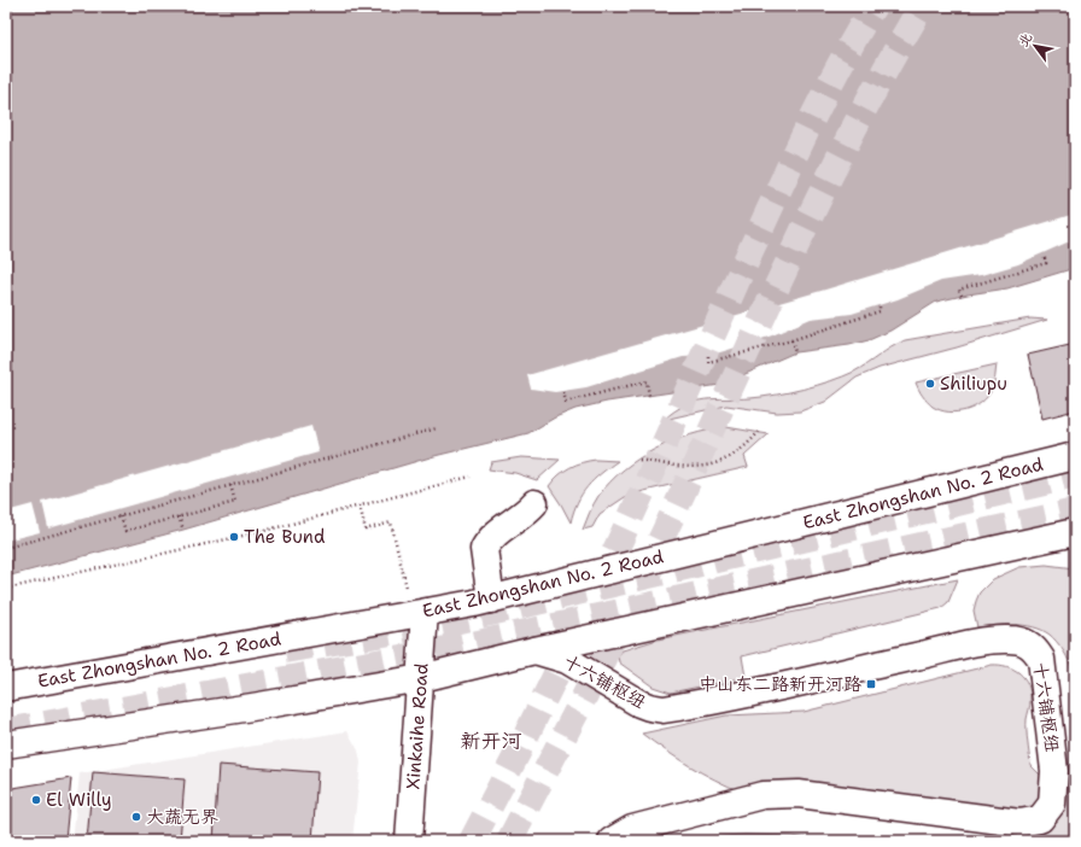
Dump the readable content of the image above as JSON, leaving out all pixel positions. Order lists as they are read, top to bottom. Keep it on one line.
{"streets":{"main road":["East Zhongshan No. 2 Road","十六铺枢纽","Xinkaihe Road"]},"crossings":[["East Zhongshan No. 2 Road","Xinkaihe Road"]],"districts":["新开河"],"places":{"other":["Shiliupu","The Bund","El Willy","大蔬无界"],"transit":["中山东二路新开河路"]},"north":"top left"}
